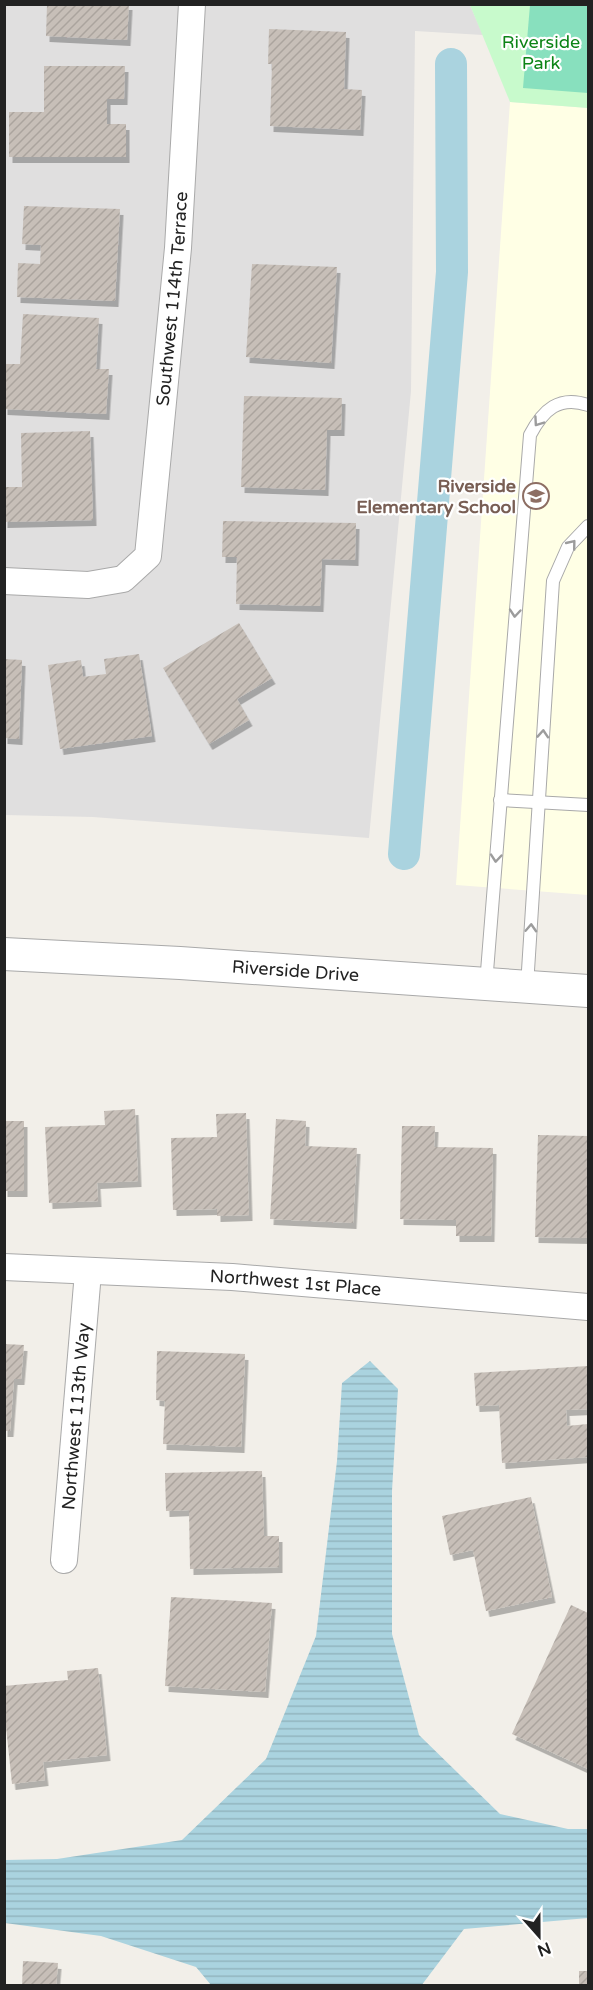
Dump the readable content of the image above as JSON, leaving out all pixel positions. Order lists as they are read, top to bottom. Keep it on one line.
{"streets":{"street":["Southwest 114th Terrace","Riverside Drive","Northwest 1st Place","Northwest 113th Way"]},"crossings":[["Northwest 1st Place","Northwest 113th Way"]],"parks":["Riverside Park"],"places":{"school or university":["Riverside Elementary School"]},"north":"bottom"}
